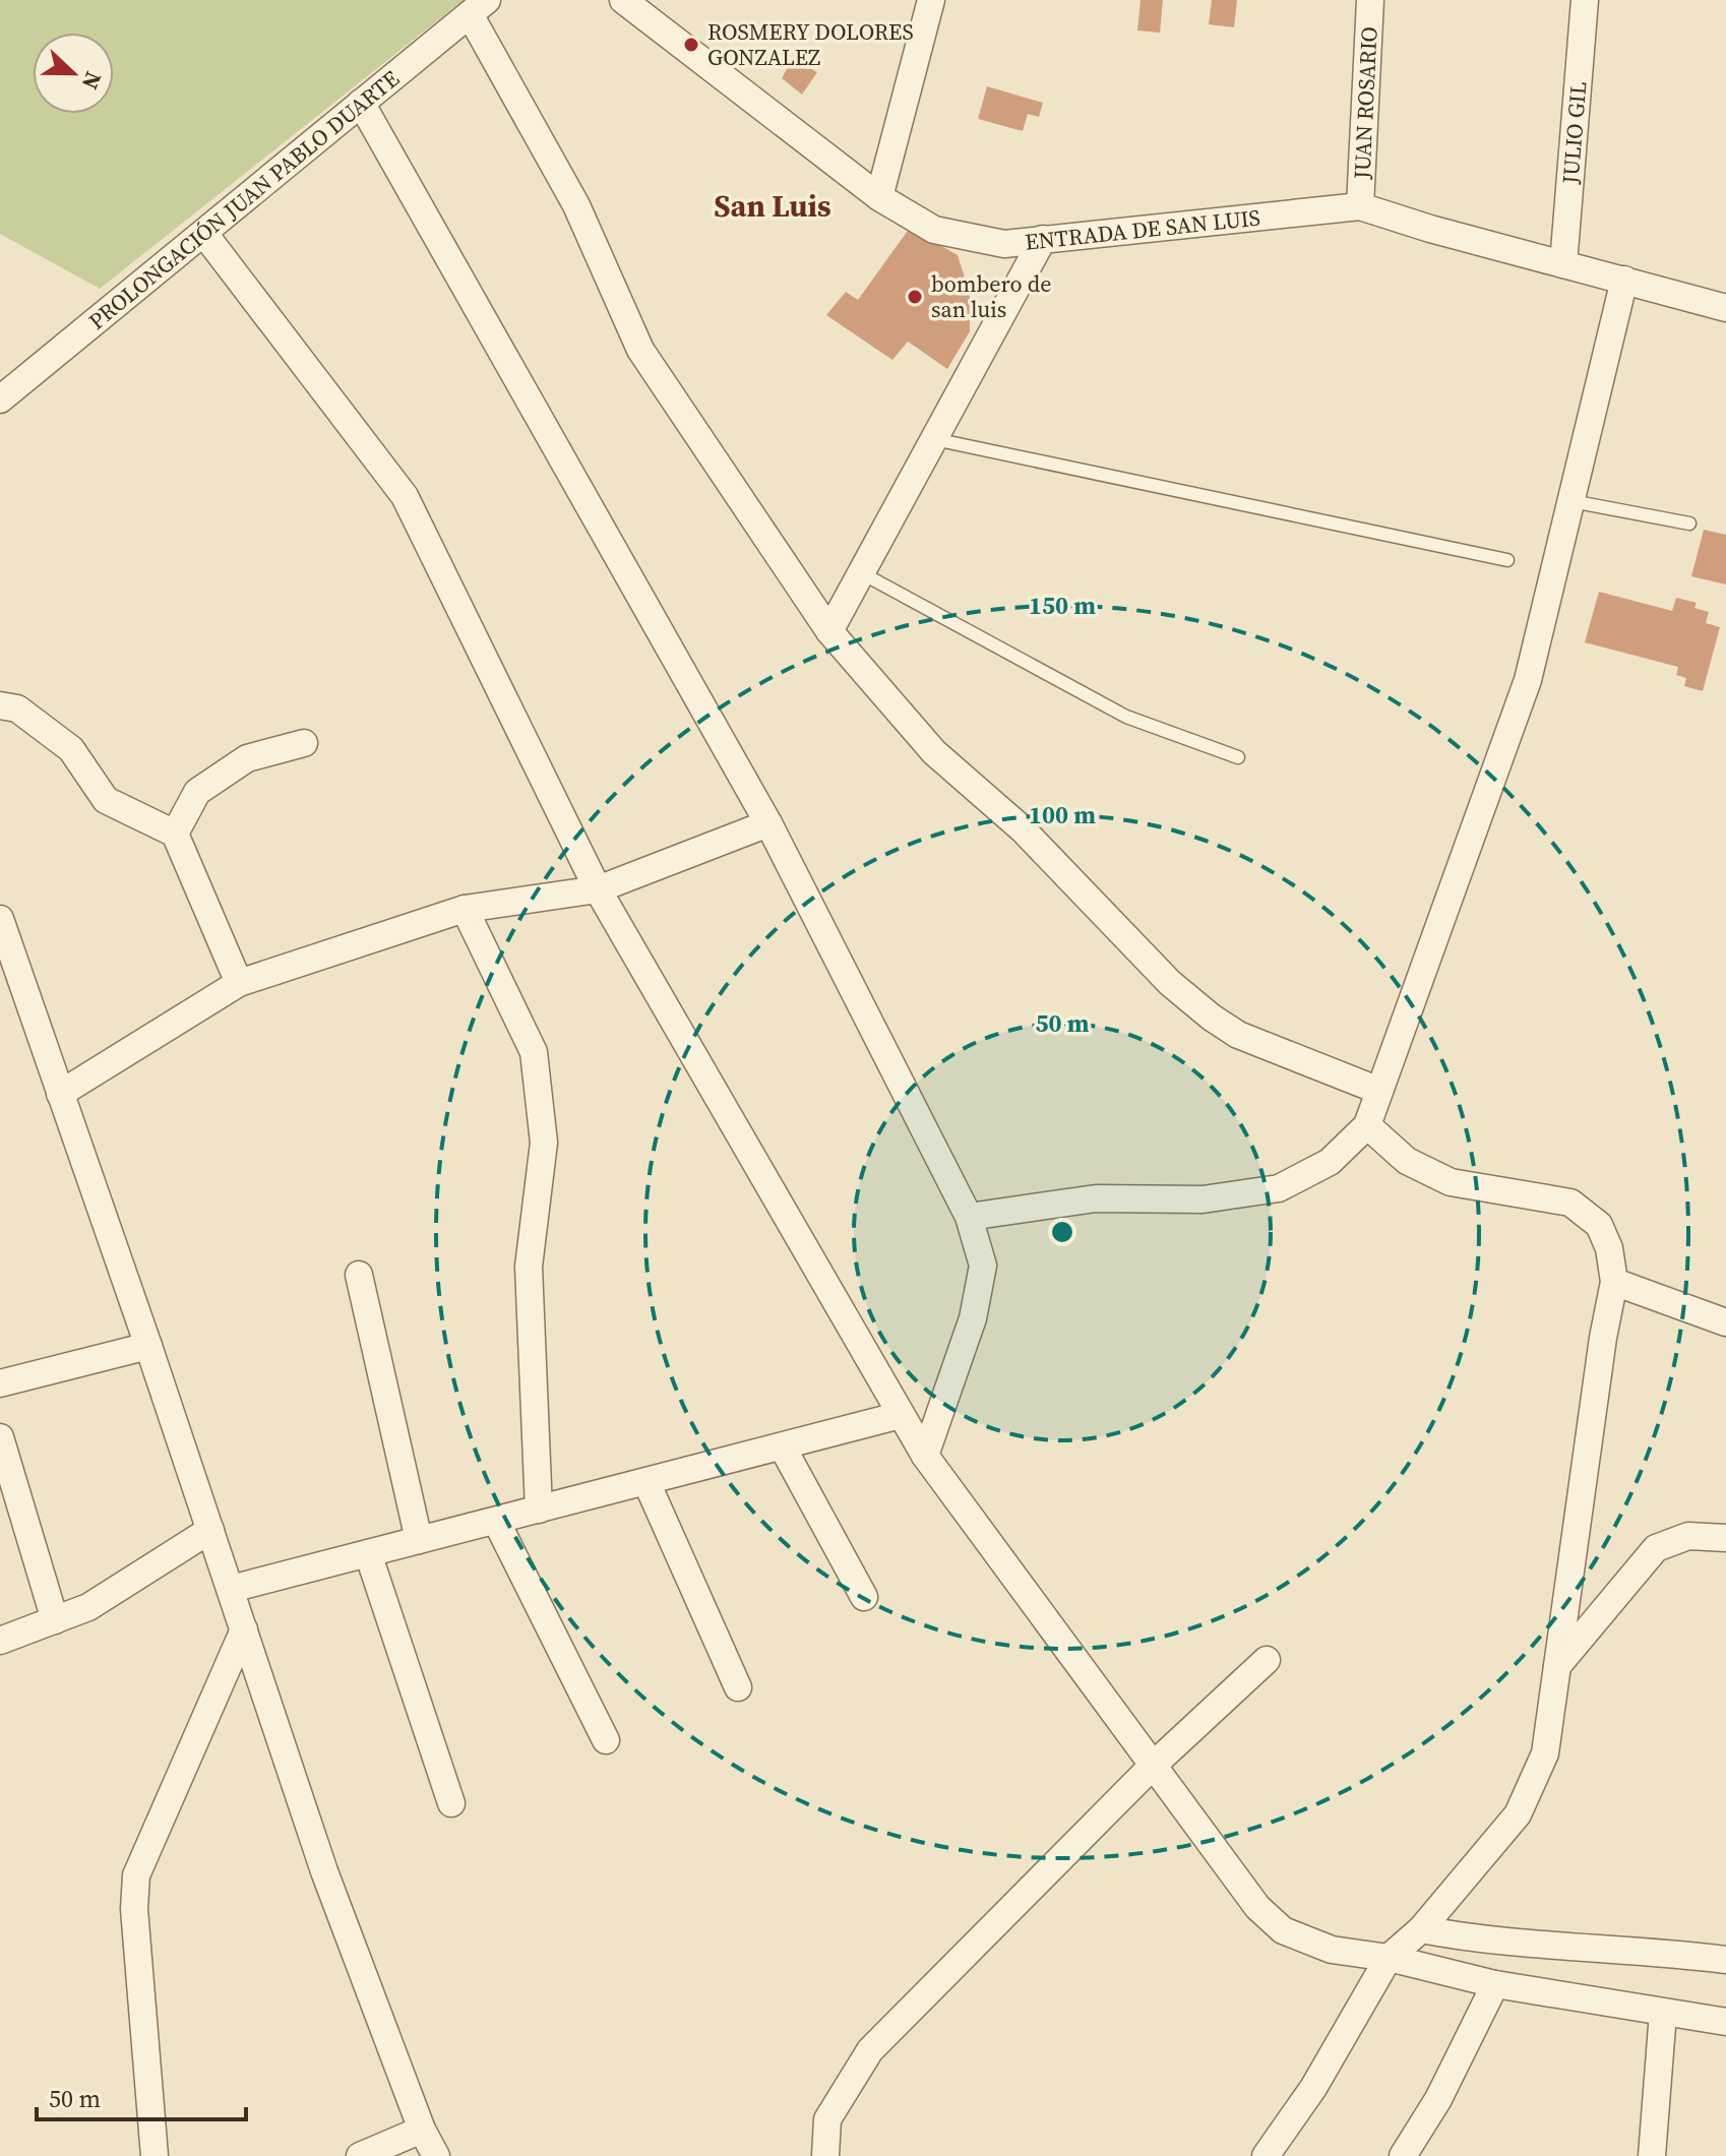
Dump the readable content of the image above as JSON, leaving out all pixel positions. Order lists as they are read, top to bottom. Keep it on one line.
{"streets":{"street":["JUAN ROSARIO","JULIO GIL","PROLONGACIÓN JUAN PABLO DUARTE","ENTRADA DE SAN LUIS"]},"crossings":[["JUAN ROSARIO","ENTRADA DE SAN LUIS"],["JULIO GIL","ENTRADA DE SAN LUIS"]],"districts":["San Luis"],"places":["ROSMERY DOLORES GONZALEZ","bombero de san luis"],"scale_bar":"50 m","north":"right","rings":["150 m","100 m","50 m"]}
